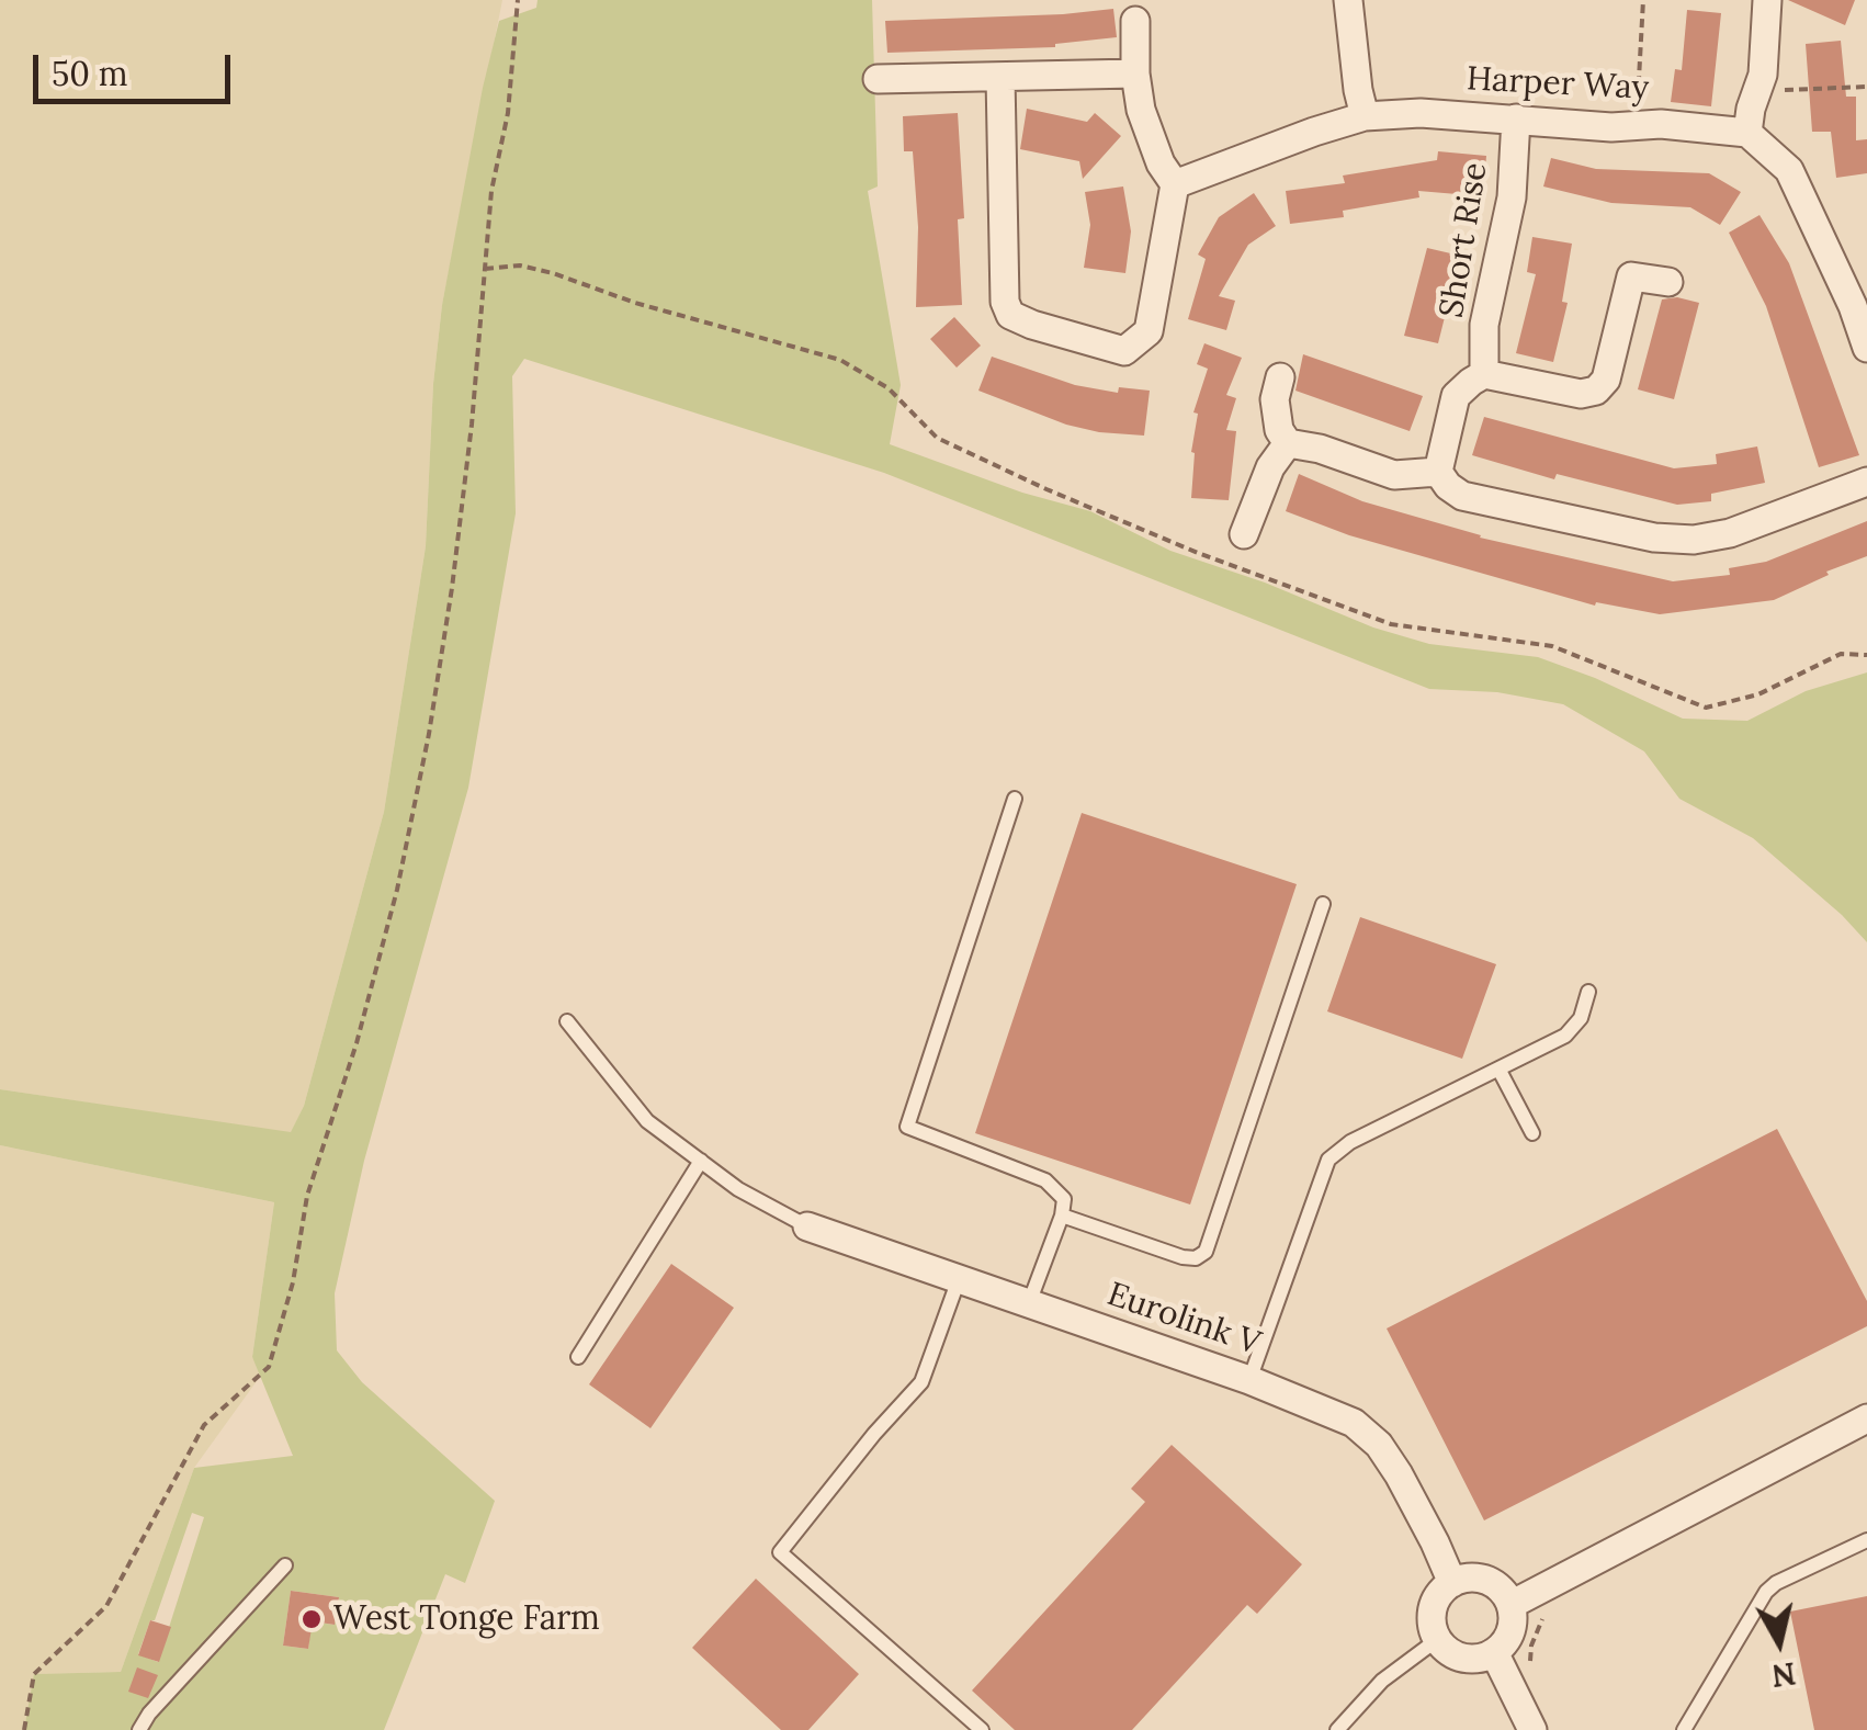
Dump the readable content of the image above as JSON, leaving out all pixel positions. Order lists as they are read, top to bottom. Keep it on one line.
{"streets":{"street":["Harper Way","Short Rise","Eurolink V"]},"crossings":[["Harper Way","Short Rise"]],"places":["West Tonge Farm"],"scale_bar":"50 m","north":"bottom"}
